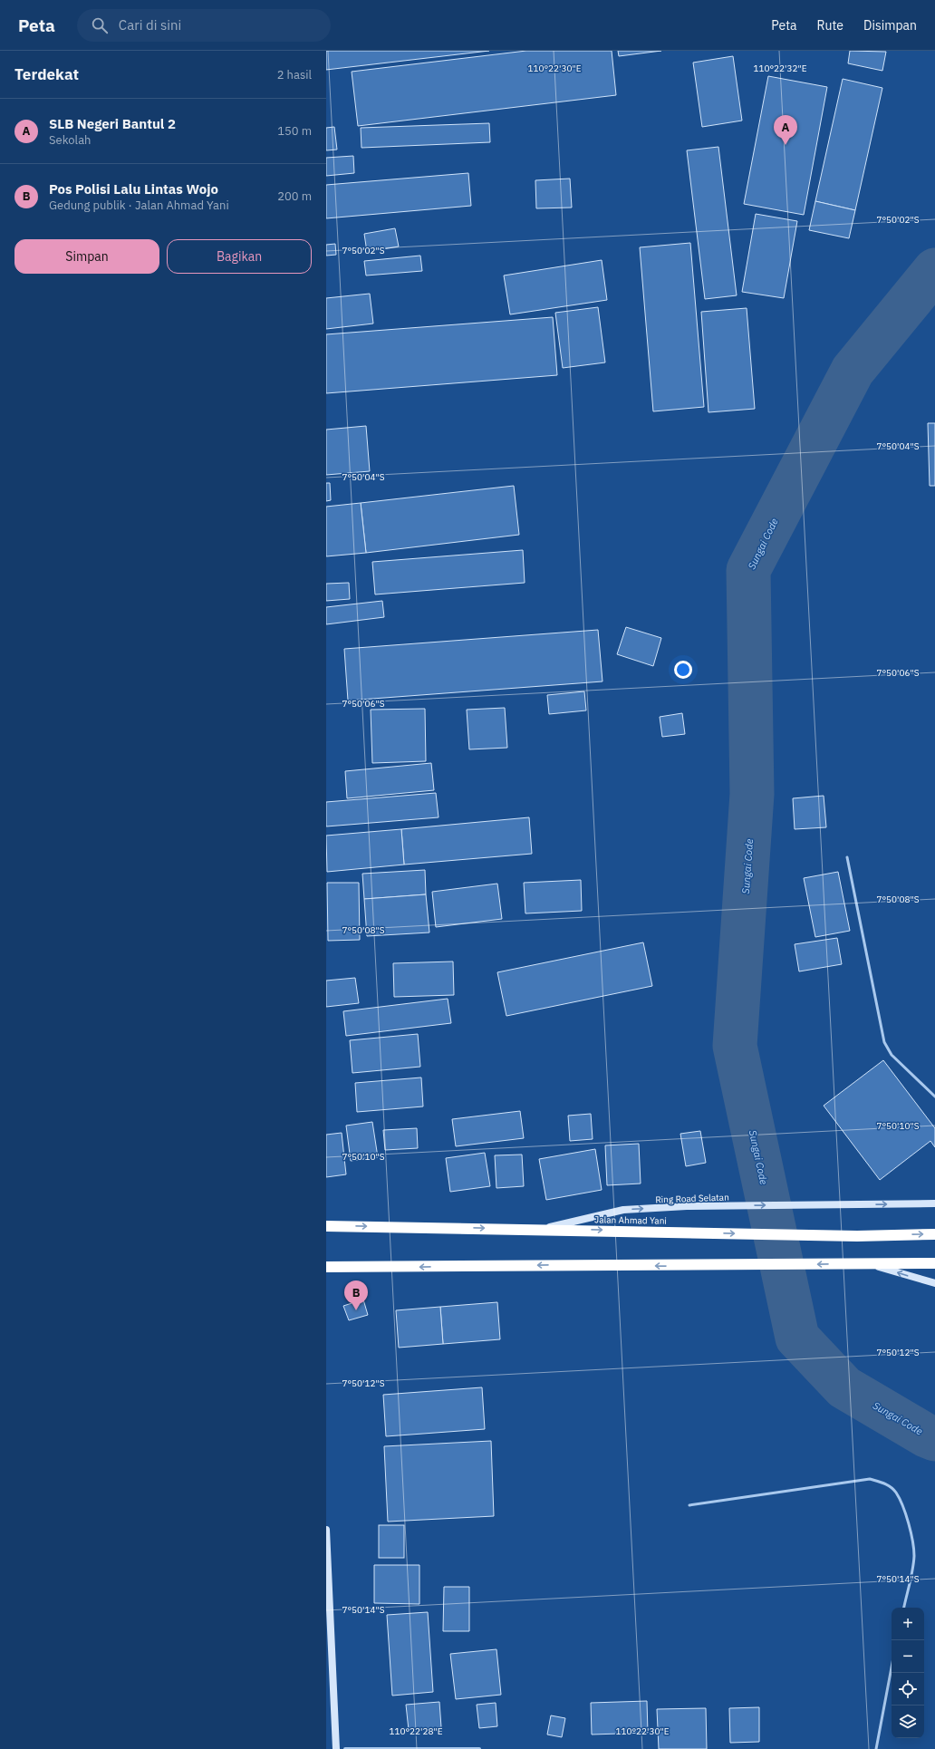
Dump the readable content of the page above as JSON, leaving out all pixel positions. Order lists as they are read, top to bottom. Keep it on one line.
{"streets":{"highway":["Jalan Ahmad Yani"],"street":["Ring Road Selatan"]},"crossings":[["Ring Road Selatan","Jalan Ahmad Yani"]],"one_way":["Ring Road Selatan"],"water":["Sungai Code"],"page":{"header":"Peta","search":"Cari di sini","nav":["Peta","Rute","Disimpan"],"heading":["Terdekat","2 hasil"],"list":[{"mark":"A","name":"SLB Negeri Bantul 2","note":"Sekolah","value":"150 m"},{"mark":"B","name":"Pos Polisi Lalu Lintas Wojo","note":"Gedung publik · Jalan Ahmad Yani","value":"200 m"}],"pins":["A","B"],"buttons":["Simpan","Bagikan"],"map_buttons":["+","−"]},"coordinates":["110°22'30\"E","110°22'32\"E","7°50'02\"S","7°50'04\"S","7°50'06\"S","7°50'08\"S","7°50'10\"S","7°50'12\"S","7°50'14\"S","110°22'28\"E"]}
